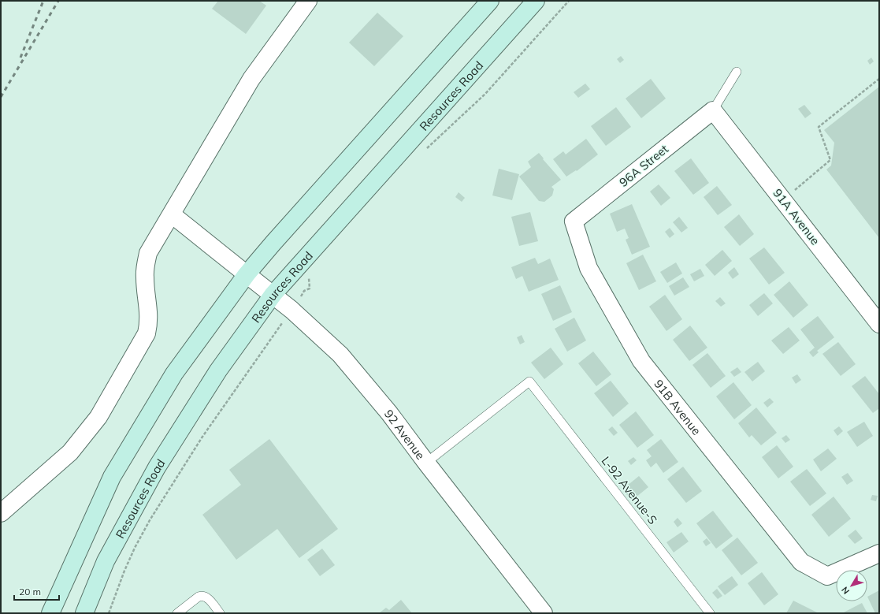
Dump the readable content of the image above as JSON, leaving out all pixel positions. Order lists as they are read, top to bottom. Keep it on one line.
{"streets":{"main road":["Resources Road"],"street":["96A Street","91A Avenue","91B Avenue","92 Avenue"],"lane":["L-92 Avenue-S"]},"crossings":[["Resources Road","92 Avenue"],["96A Street","91A Avenue"],["96A Street","91B Avenue"],["92 Avenue","L-92 Avenue-S"]],"scale_bar":"20 m","north":"bottom left"}
